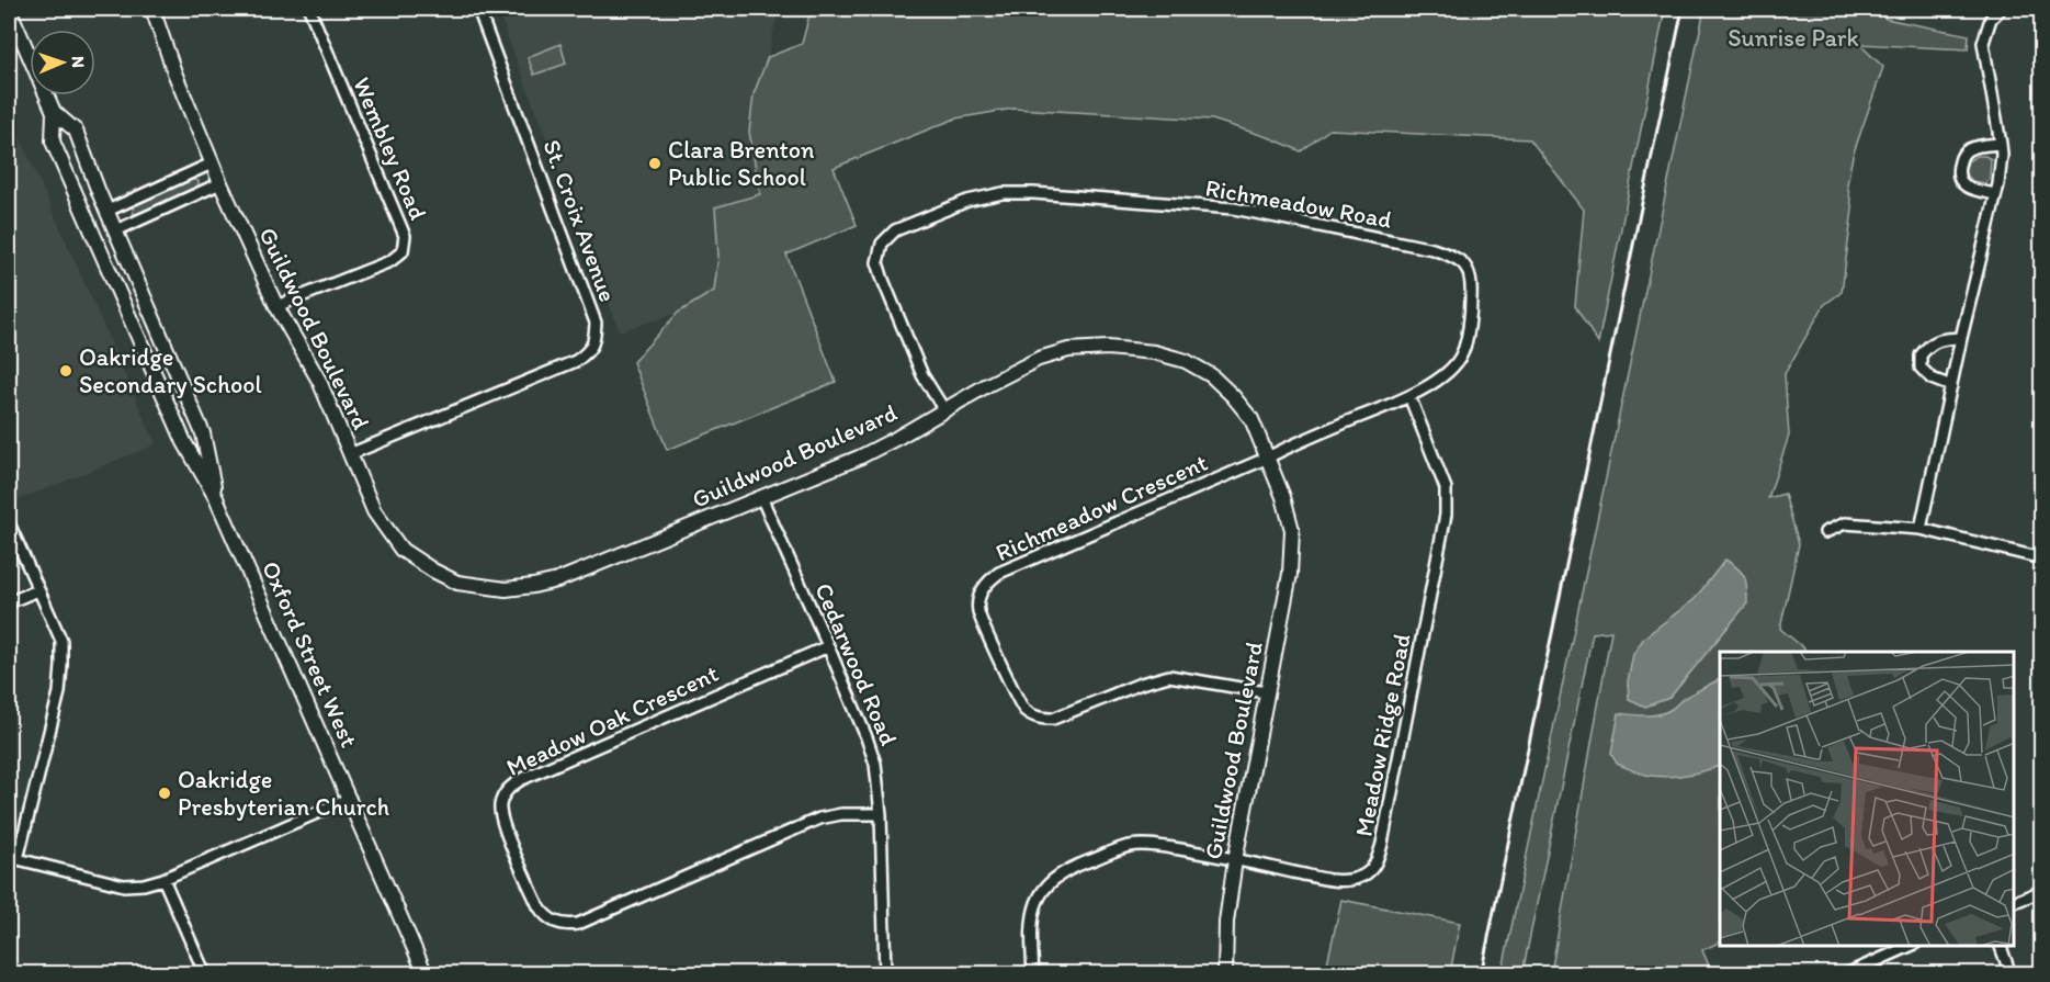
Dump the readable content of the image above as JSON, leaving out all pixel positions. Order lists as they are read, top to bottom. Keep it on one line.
{"streets":{"street":["Wembley Road","Richmeadow Road","St. Croix Avenue","Guildwood Boulevard","Richmeadow Crescent","Oxford Street West","Cedarwood Road","Meadow Oak Crescent","Meadow Ridge Road"]},"crossings":[["Wembley Road","Guildwood Boulevard"],["Richmeadow Road","Guildwood Boulevard"],["Richmeadow Road","Richmeadow Crescent"],["Richmeadow Road","Meadow Ridge Road"],["St. Croix Avenue","Guildwood Boulevard"],["Guildwood Boulevard","Richmeadow Crescent"],["Guildwood Boulevard","Cedarwood Road"],["Guildwood Boulevard","Meadow Ridge Road"],["Cedarwood Road","Meadow Oak Crescent"]],"parks":["Sunrise Park"],"places":["Clara Brenton Public School","Oakridge Secondary School","Oakridge Presbyterian Church"],"north":"right"}
